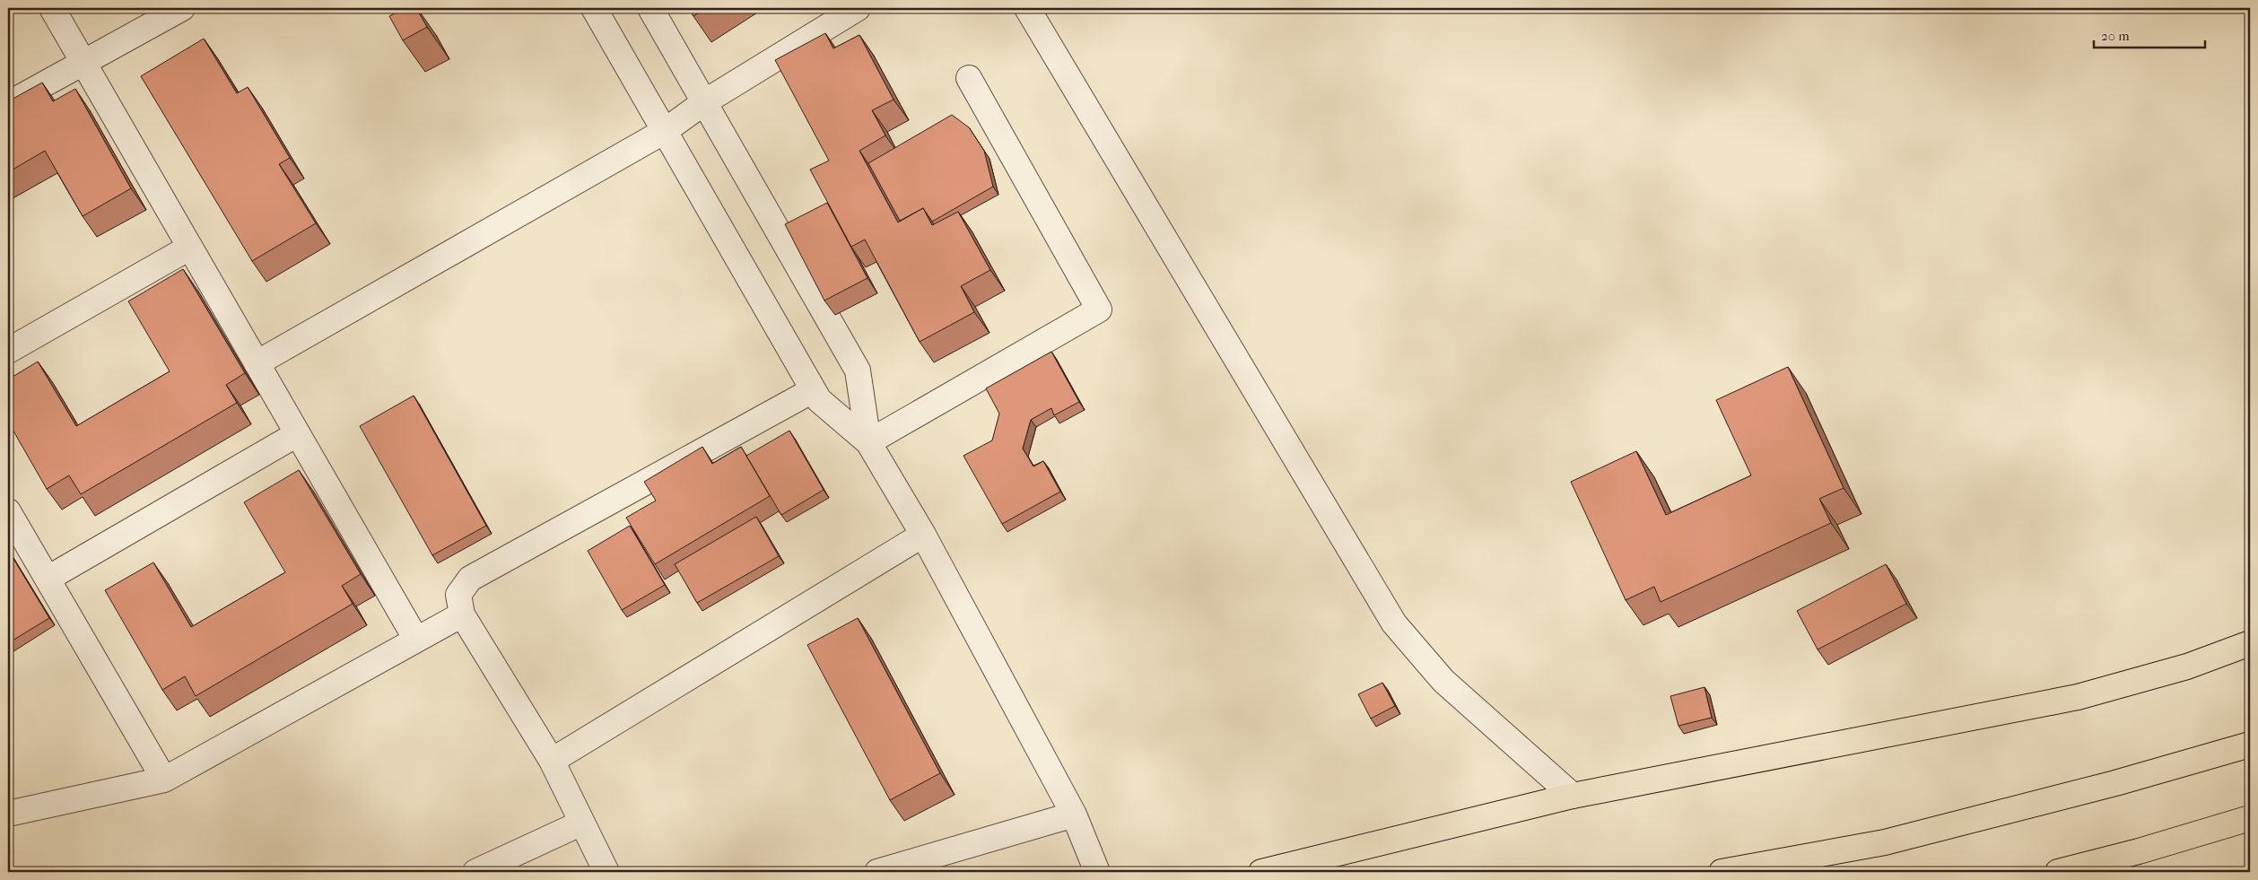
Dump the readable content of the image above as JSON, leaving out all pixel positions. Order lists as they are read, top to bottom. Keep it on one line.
{"scale_bar":"20 m"}
